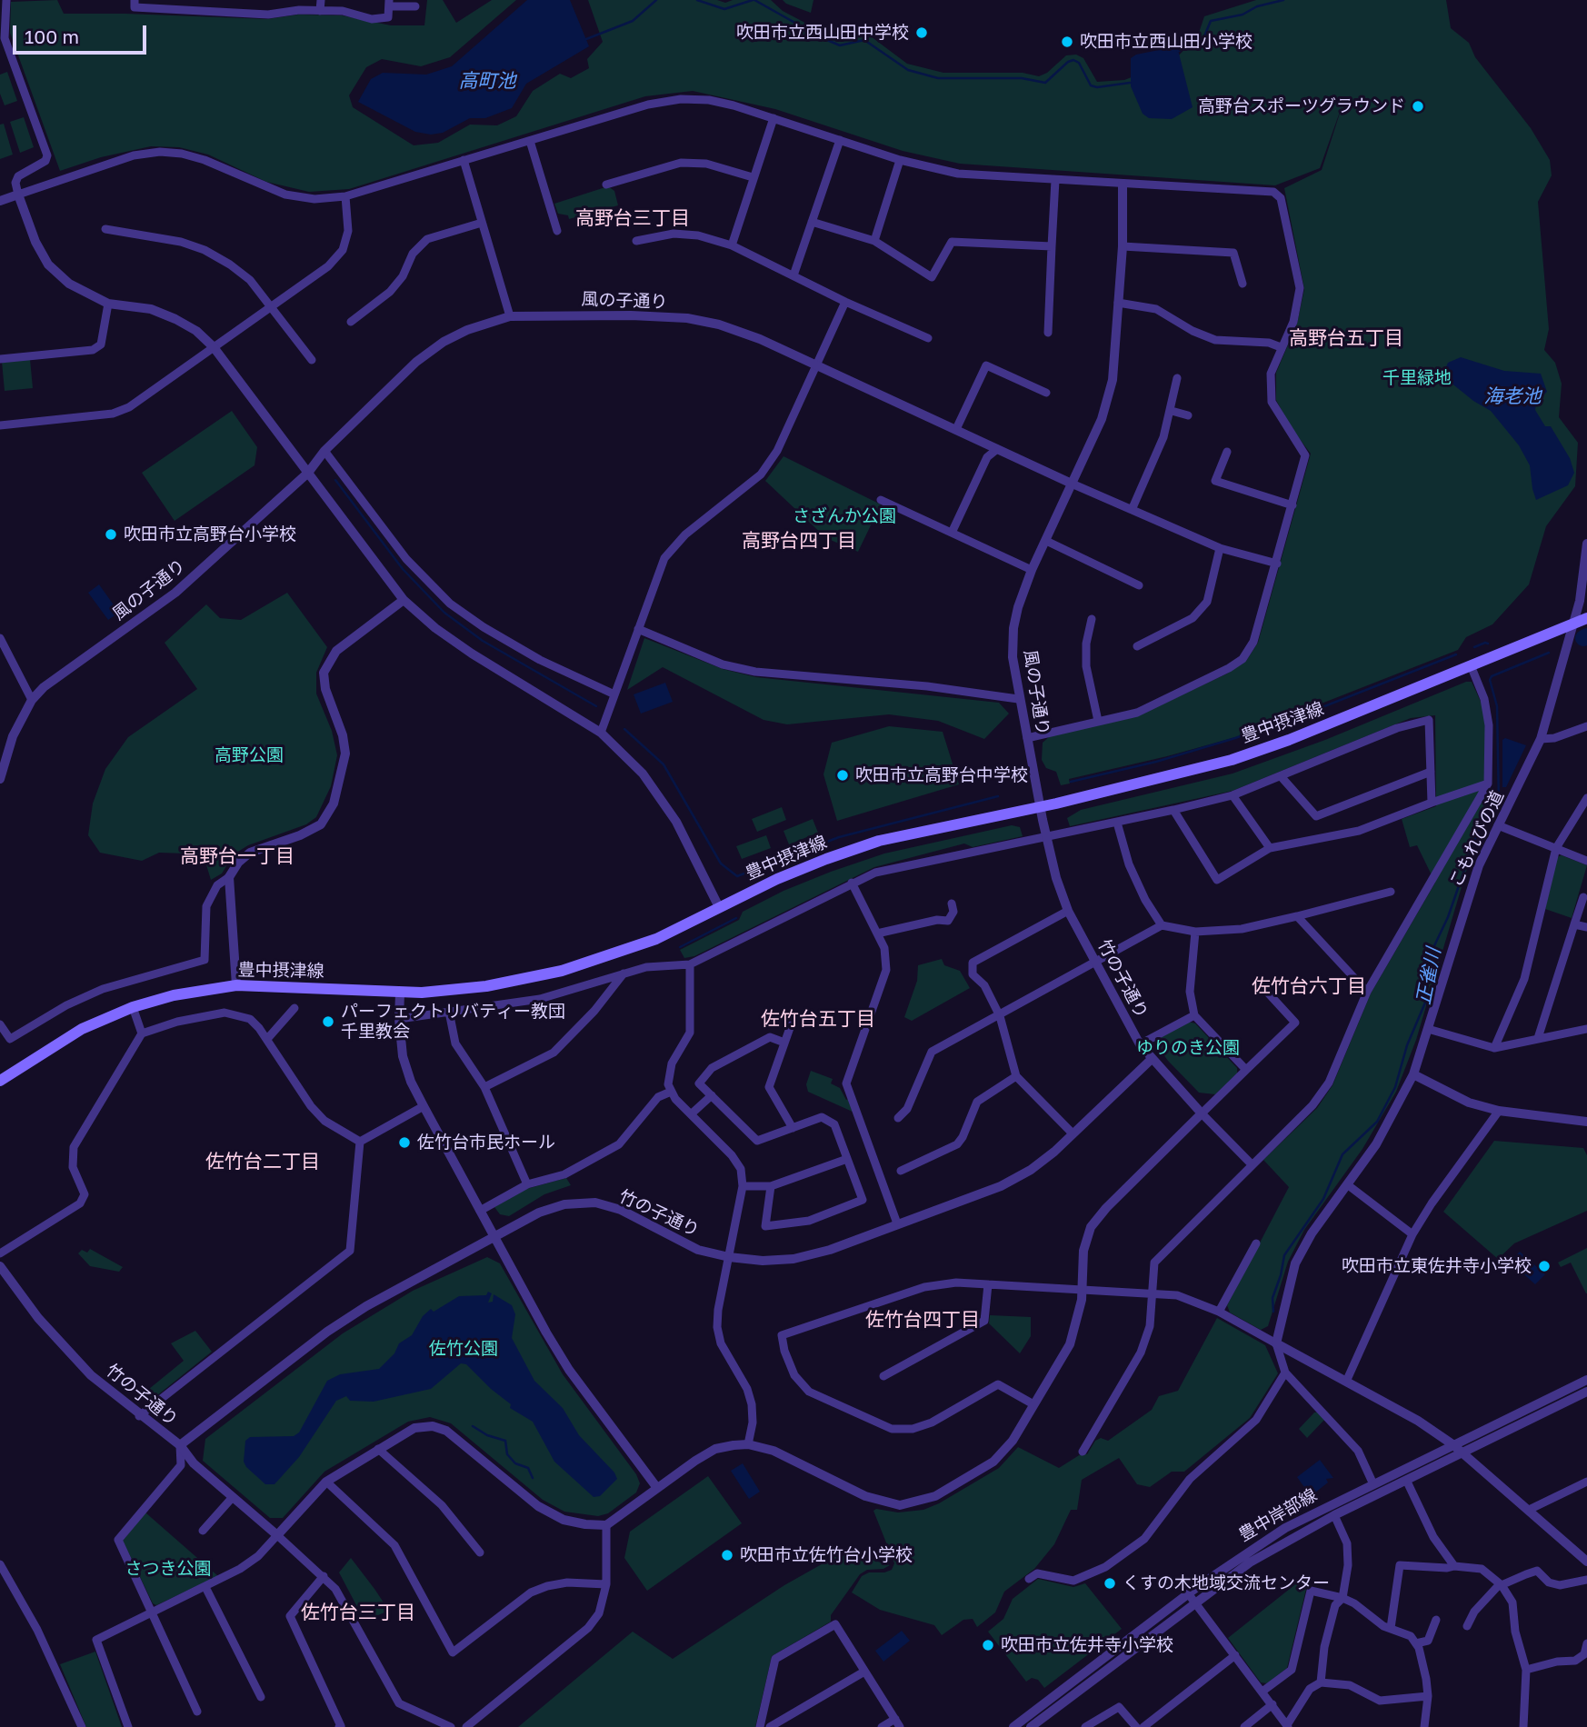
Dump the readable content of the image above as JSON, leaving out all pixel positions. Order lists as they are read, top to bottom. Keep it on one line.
{"streets":{"main road":["豊中摂津線"],"street":["風の子通り","こもれびの道","竹の子通り","豊中岸部線"]},"crossings":[["風の子通り","豊中摂津線"],["風の子通り","竹の子通り"],["豊中摂津線","こもれびの道"],["豊中摂津線","竹の子通り"]],"districts":["高野台三丁目","高野台五丁目","高野台四丁目","高野台一丁目","佐竹台六丁目","佐竹台五丁目","佐竹台二丁目","佐竹台四丁目","佐竹台三丁目"],"water":["高町池","海老池","正雀川"],"parks":["千里緑地","さざんか公園","高野公園","ゆりのき公園","佐竹公園","さつき公園"],"places":["吹田市立西山田中学校","吹田市立西山田小学校","高野台スポーツグラウンド","吹田市立高野台小学校","吹田市立高野台中学校","パーフェクトリバティー教団 千里教会","佐竹台市民ホール","吹田市立東佐井寺小学校","吹田市立佐竹台小学校","くすの木地域交流センター","吹田市立佐井寺小学校"],"scale_bar":"100 m"}
